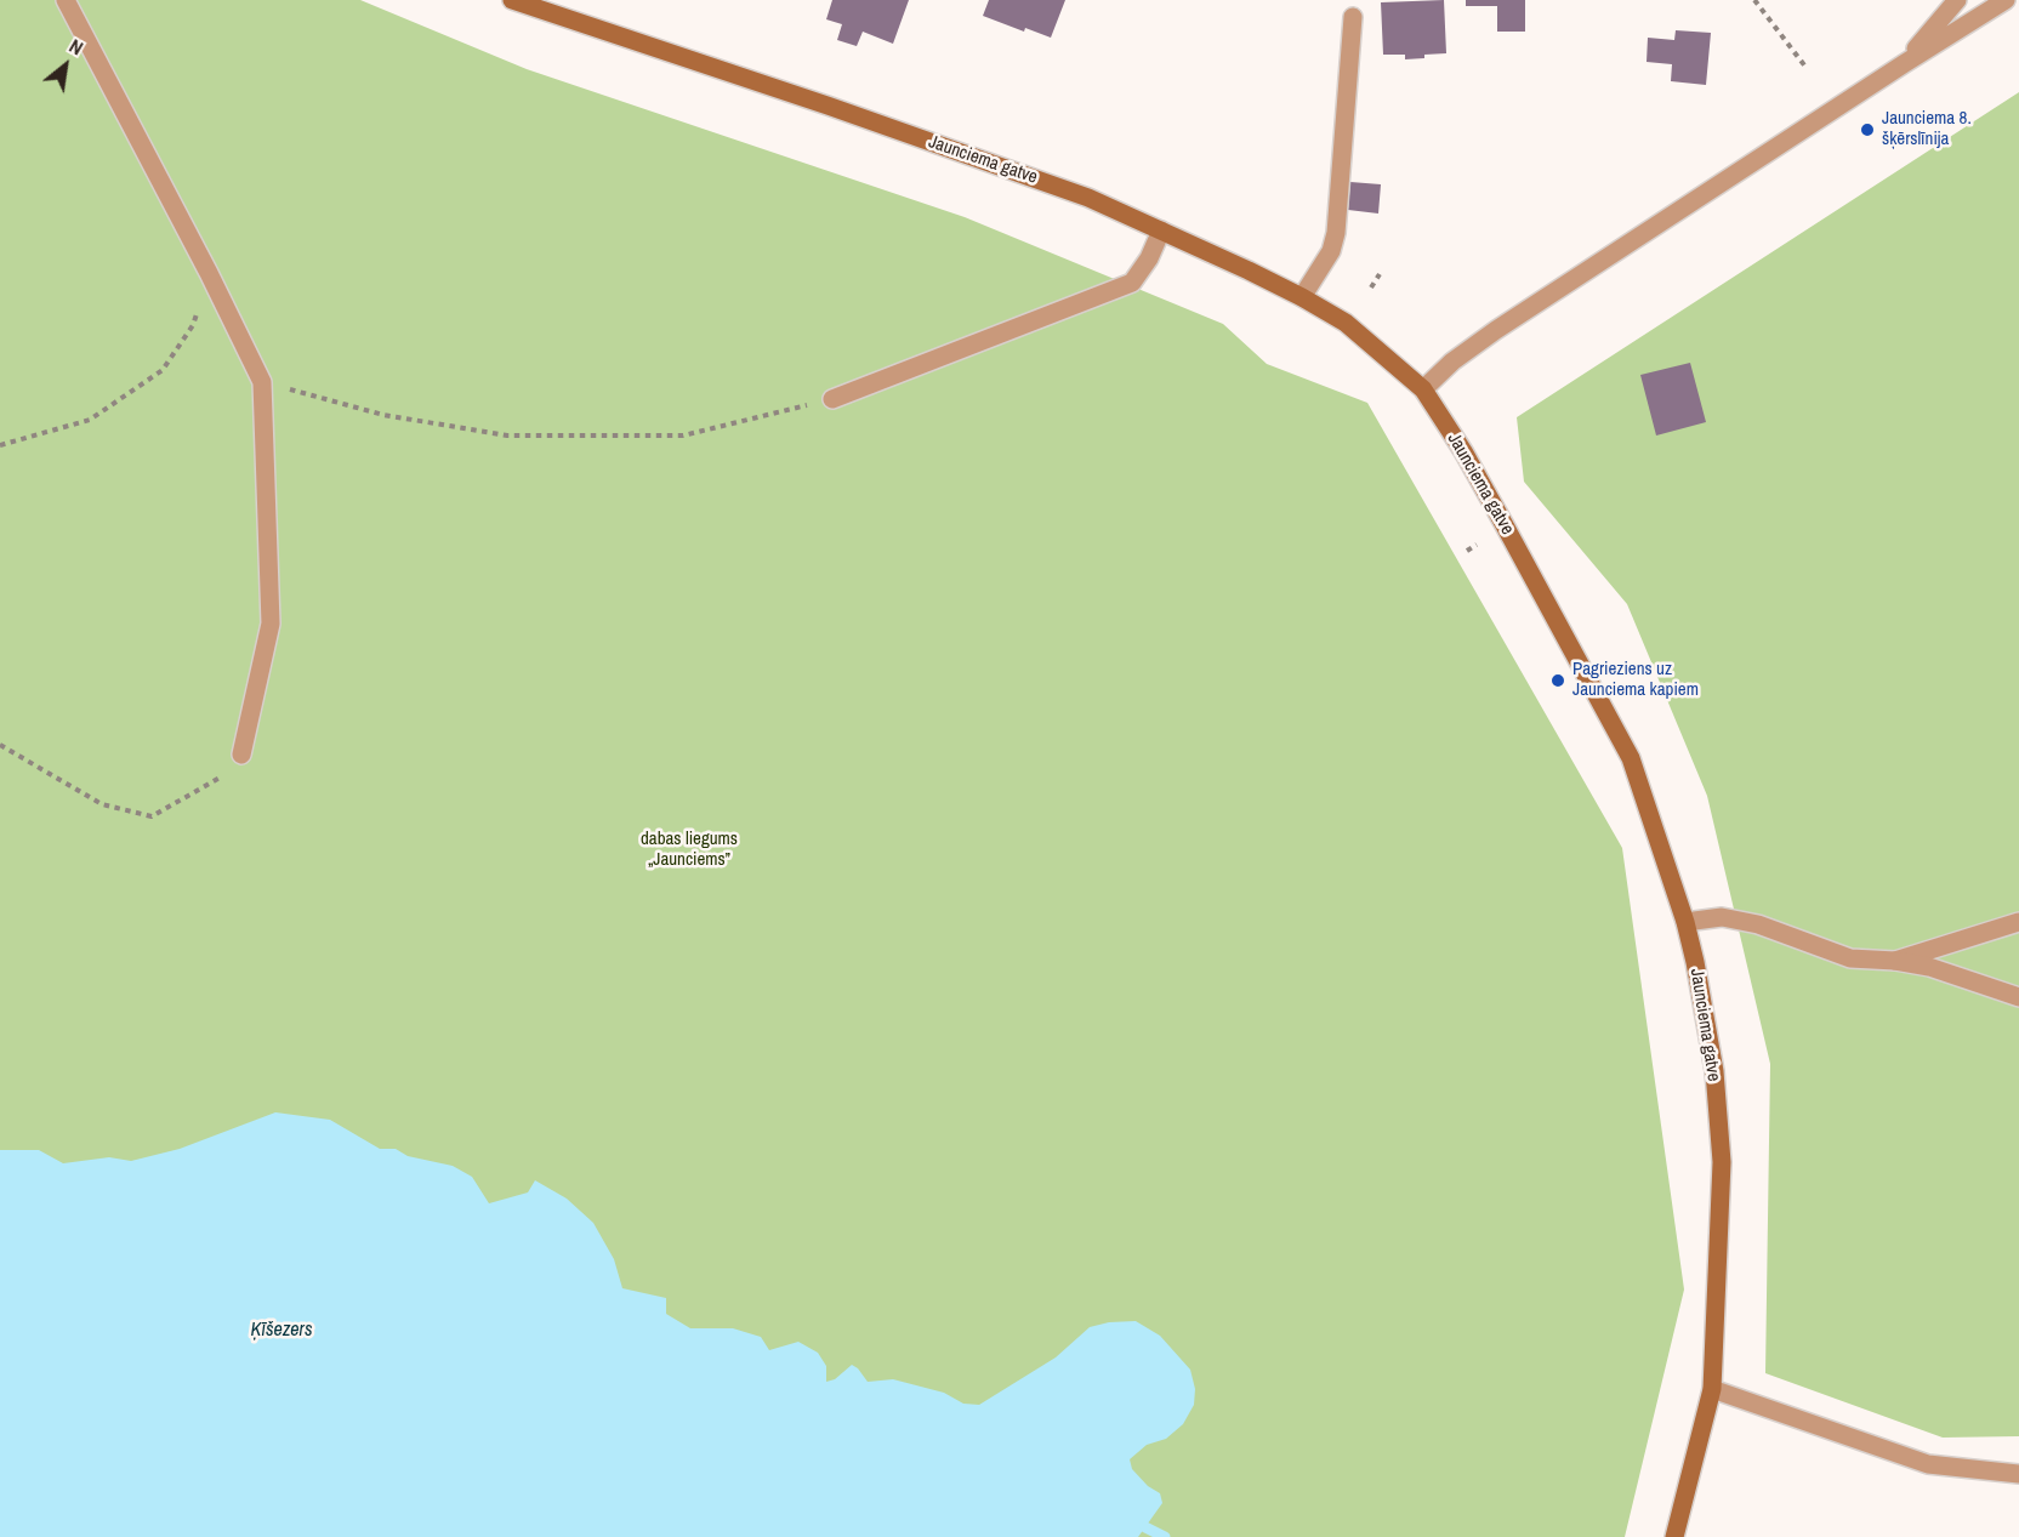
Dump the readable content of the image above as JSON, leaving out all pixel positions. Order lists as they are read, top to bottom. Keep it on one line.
{"streets":{"main road":["Jaunciema gatve"]},"water":["Ķīšezers"],"parks":["dabas liegums „Jaunciems”"],"places":["Jaunciema 8. šķērslīnija","Pagrieziens uz Jaunciema kapiem"],"north":"top right"}
